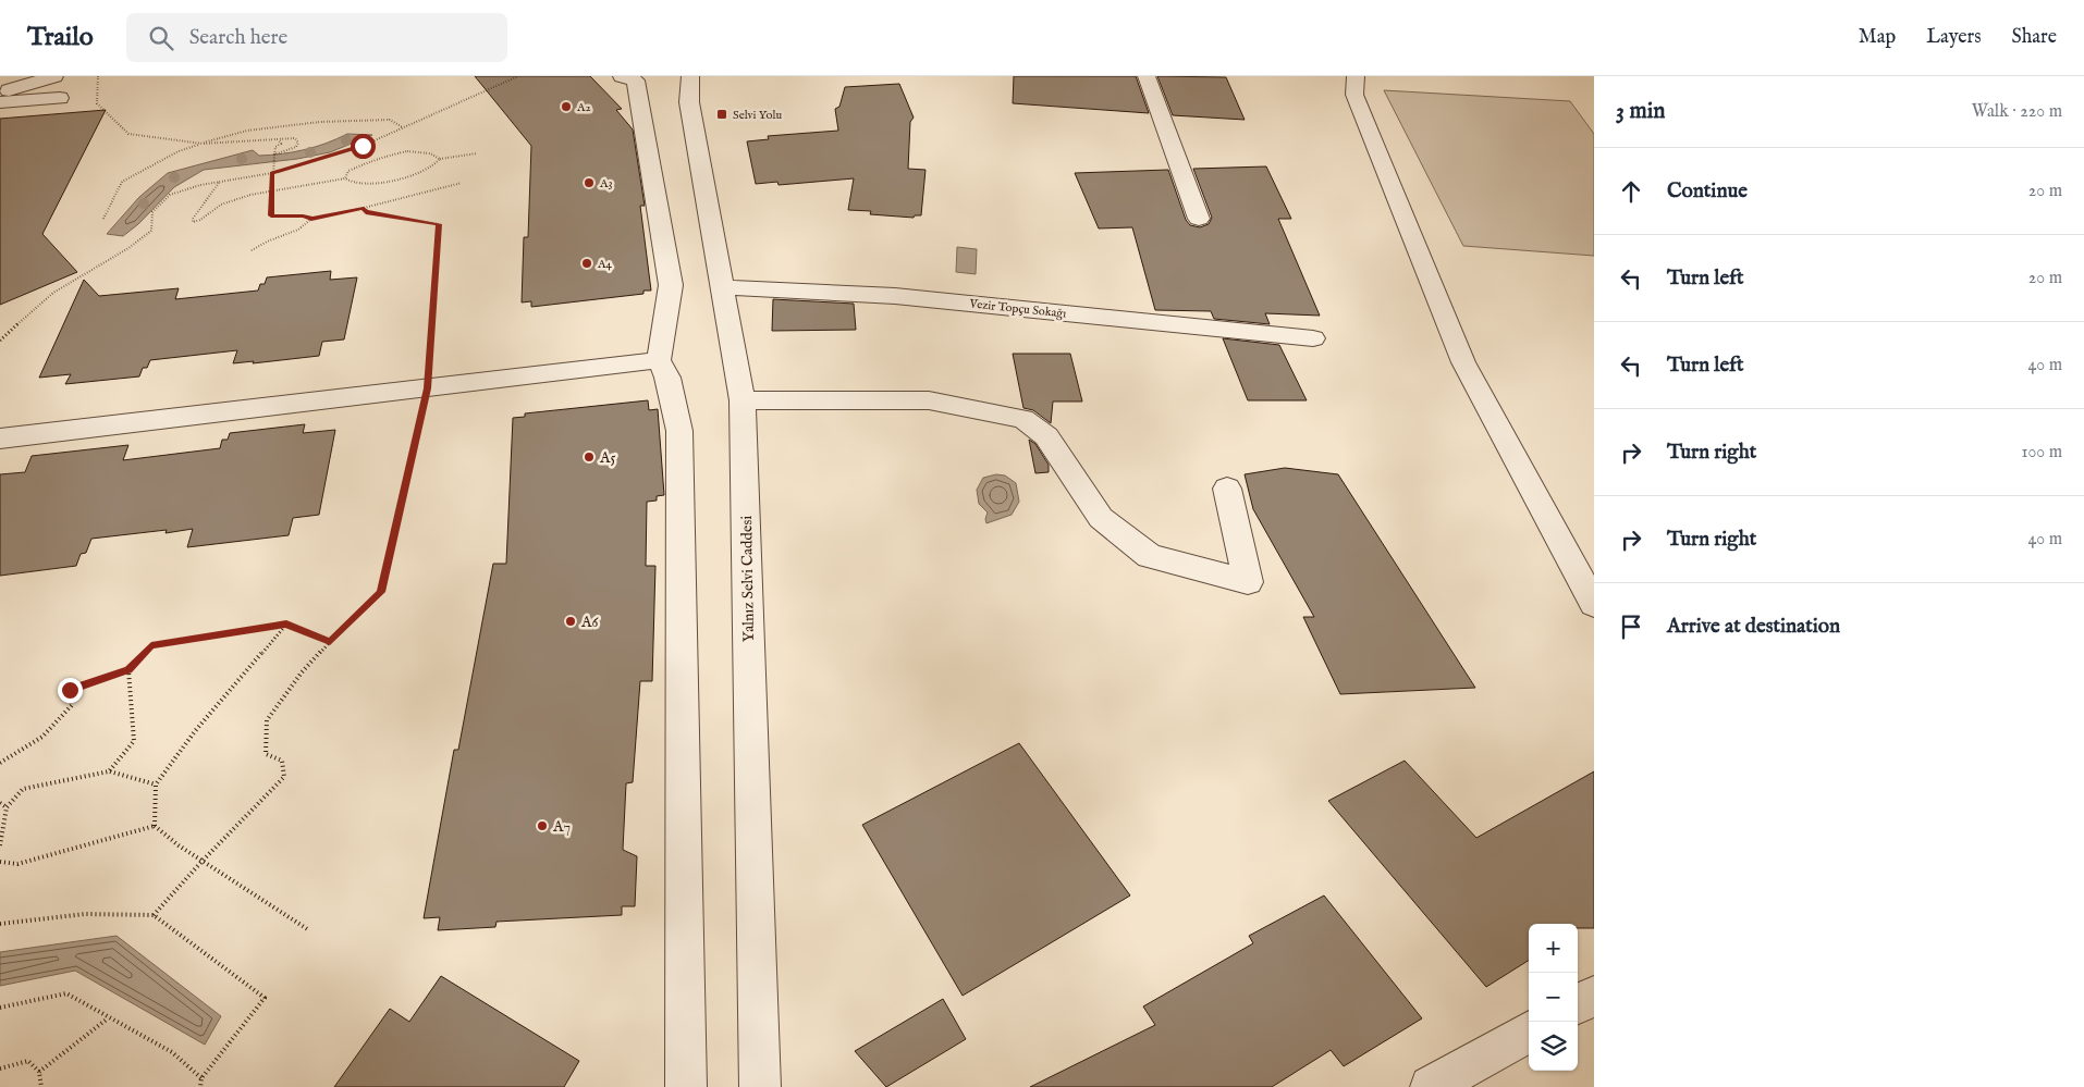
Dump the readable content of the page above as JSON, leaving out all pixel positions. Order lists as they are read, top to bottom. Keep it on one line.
{"streets":{"street":["Vezir Topçu Sokağı","Yalnız Selvi Caddesi"]},"crossings":[["Vezir Topçu Sokağı","Yalnız Selvi Caddesi"]],"places":{"other":["A2","A3","A4","A5","A6","A7"],"transit":["Selvi Yolu"]},"page":{"header":"Trailo","search":"Search here","nav":["Map","Layers","Share"],"heading":["3 min","Walk · 220 m"],"list":[["Continue","20 m"],["Turn left","20 m"],["Turn left","40 m"],["Turn right","100 m"],["Turn right","40 m"],"Arrive at destination"],"map_buttons":["+","−"]}}
